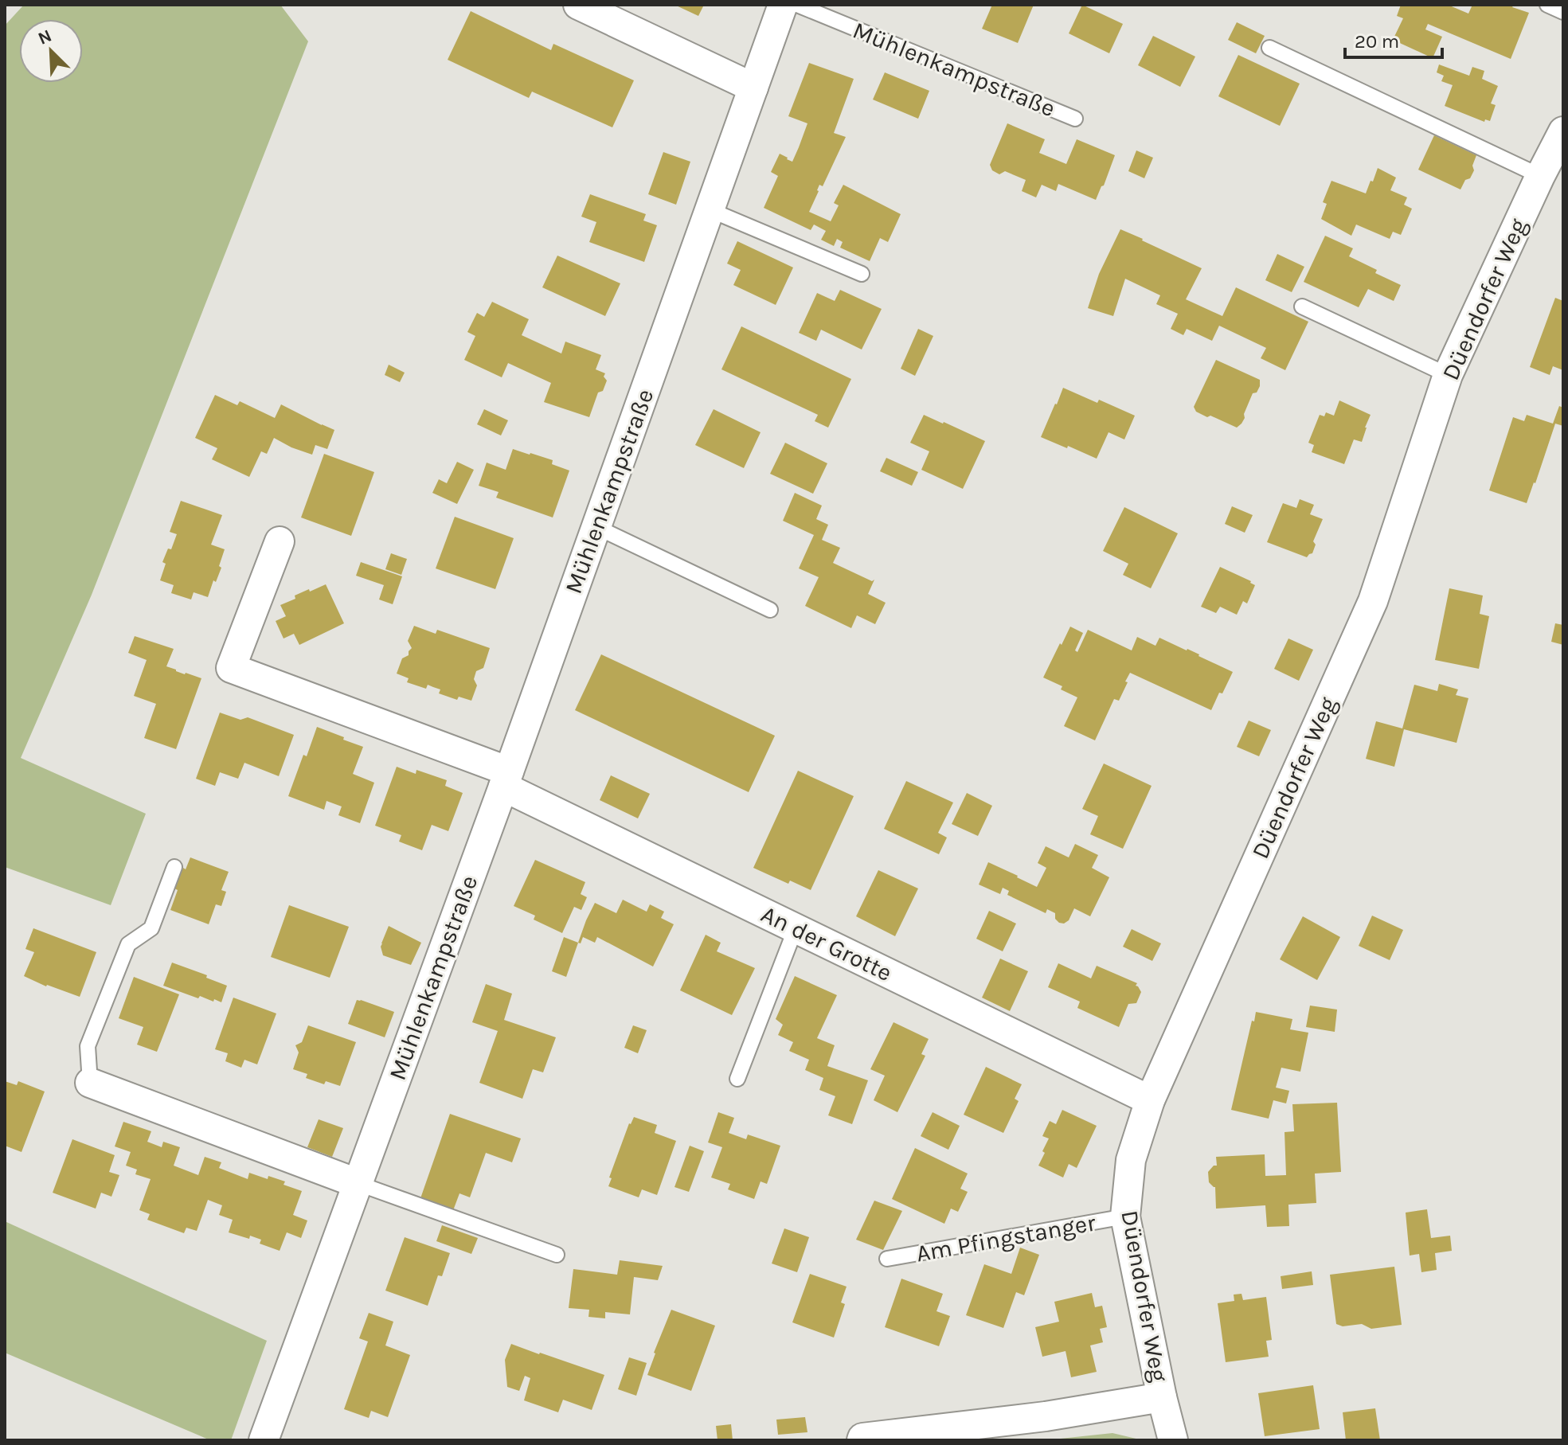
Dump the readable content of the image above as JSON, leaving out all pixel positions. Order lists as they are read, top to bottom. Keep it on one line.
{"streets":{"street":["Mühlenkampstraße","Düendorfer Weg","An der Grotte"],"lane":["Am Pfingstanger"]},"crossings":[["Mühlenkampstraße","An der Grotte"],["Düendorfer Weg","An der Grotte"],["Düendorfer Weg","Am Pfingstanger"]],"scale_bar":"20 m","north":"top left"}
